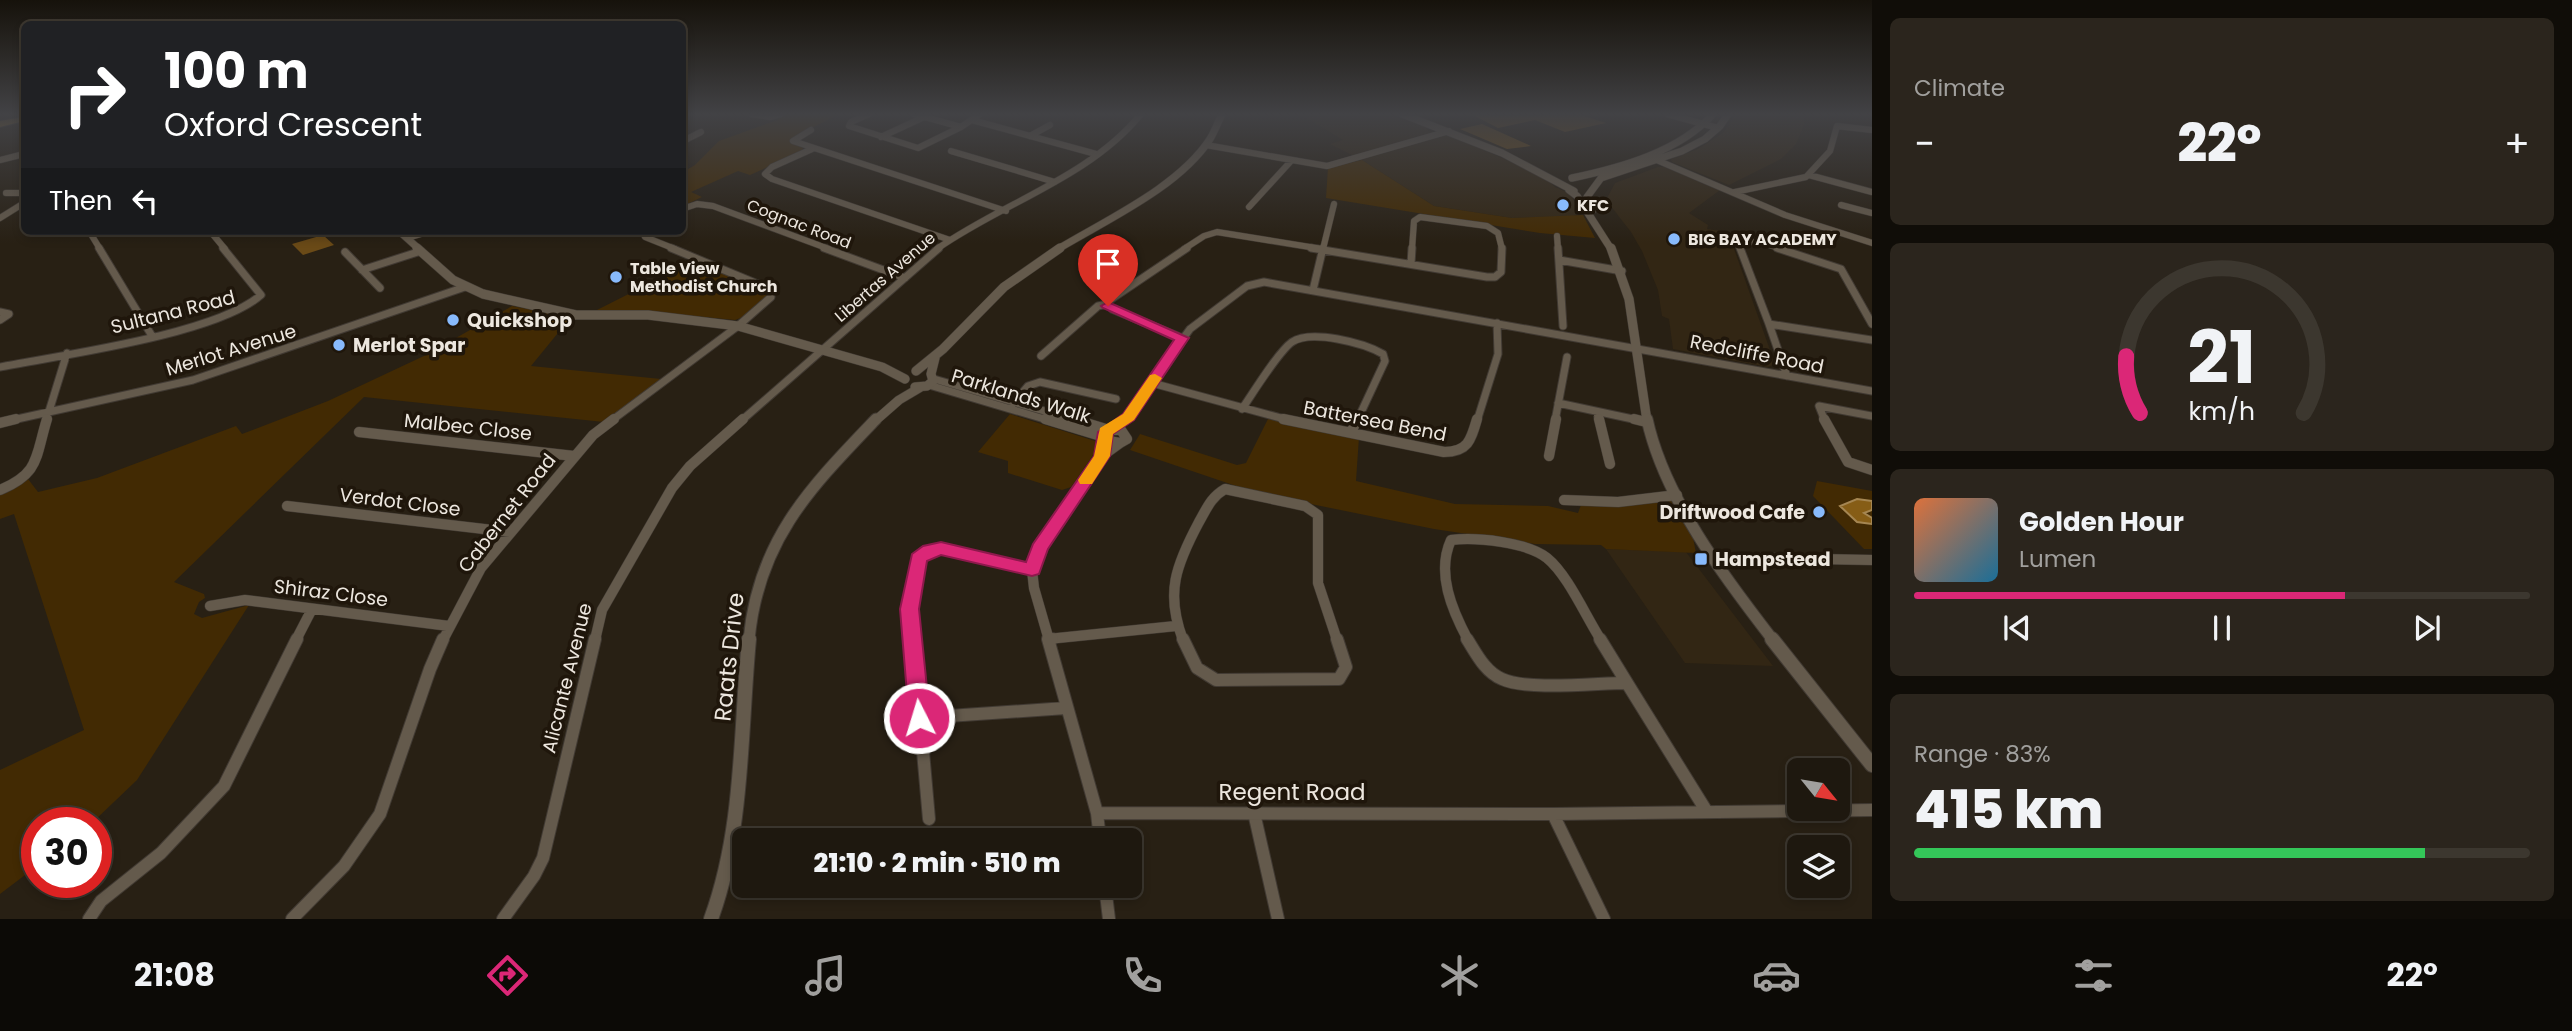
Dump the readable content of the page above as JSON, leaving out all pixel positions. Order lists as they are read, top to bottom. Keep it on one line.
{"streets":{"street":["Cognac Road","Libertas Avenue","Sultana Road","Merlot Avenue","Redcliffe Road","Parklands Walk","Battersea Bend","Malbec Close","Verdot Close","Cabernet Road","Shiraz Close","Raats Drive","Alicante Avenue","Regent Road"]},"crossings":[["Cognac Road","Libertas Avenue"],["Libertas Avenue","Alicante Avenue"],["Parklands Walk","Raats Drive"],["Malbec Close","Cabernet Road"],["Verdot Close","Cabernet Road"],["Cabernet Road","Shiraz Close"]],"places":{"other":["KFC","BIG BAY ACADEMY","Table View Methodist Church","Quickshop","Merlot Spar","Driftwood Cafe"],"transit":["Hampstead"]},"north":"bottom right","page":{"tile":["Climate",["Range · 83%","415 km"]],"turn":["100 m","Oxford Crescent"],"heat":["−","22°","+"],"then":"Then","song":["Golden Hour","Lumen"],"limit":"30","trip":"21:10 · 2 min · 510 m","tabs":["21:08","22°"],"gauge":["21","km/h"]}}
